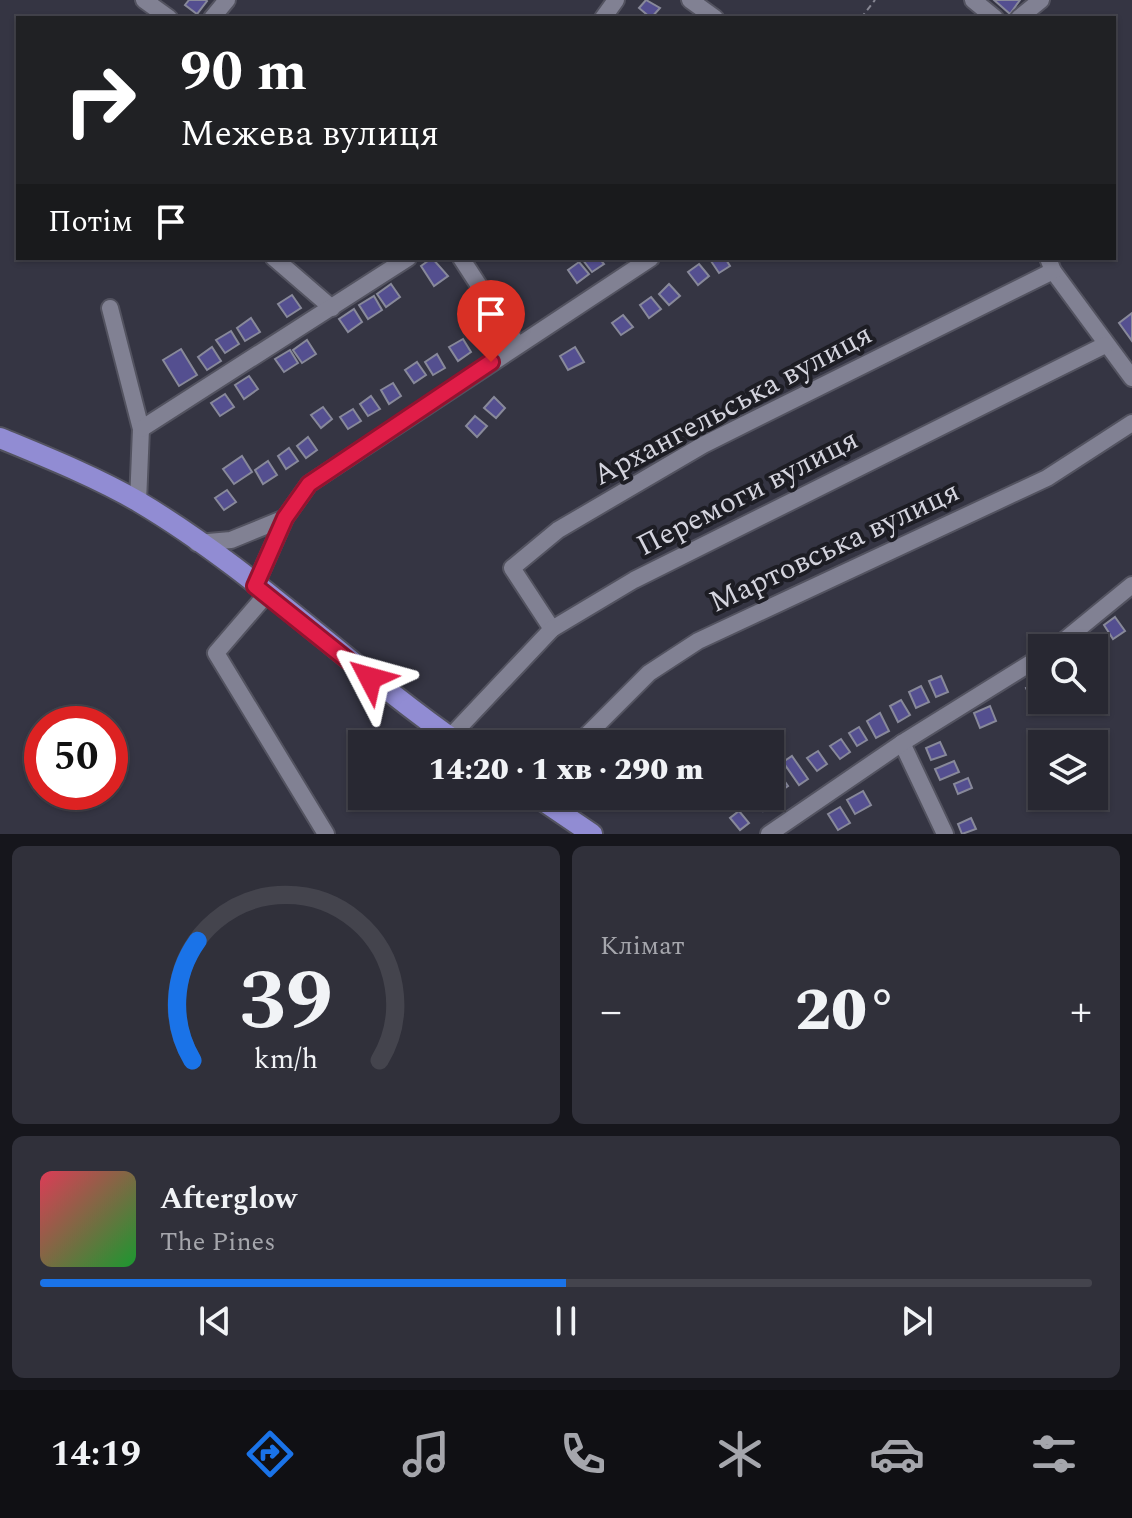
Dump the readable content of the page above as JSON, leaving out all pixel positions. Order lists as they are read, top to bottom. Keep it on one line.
{"streets":{"street":["Архангельська вулиця","Перемоги вулиця","Мартовська вулиця"]},"crossings":[["Архангельська вулиця","Перемоги вулиця"]],"page":{"turn":["90 m","Межева вулиця"],"then":"Потім","limit":"50","trip":"14:20 · 1 хв · 290 m","tile":"Клімат","heat":["−","20°","+"],"song":["Afterglow","The Pines"],"tabs":"14:19","gauge":["39","km/h"]}}
